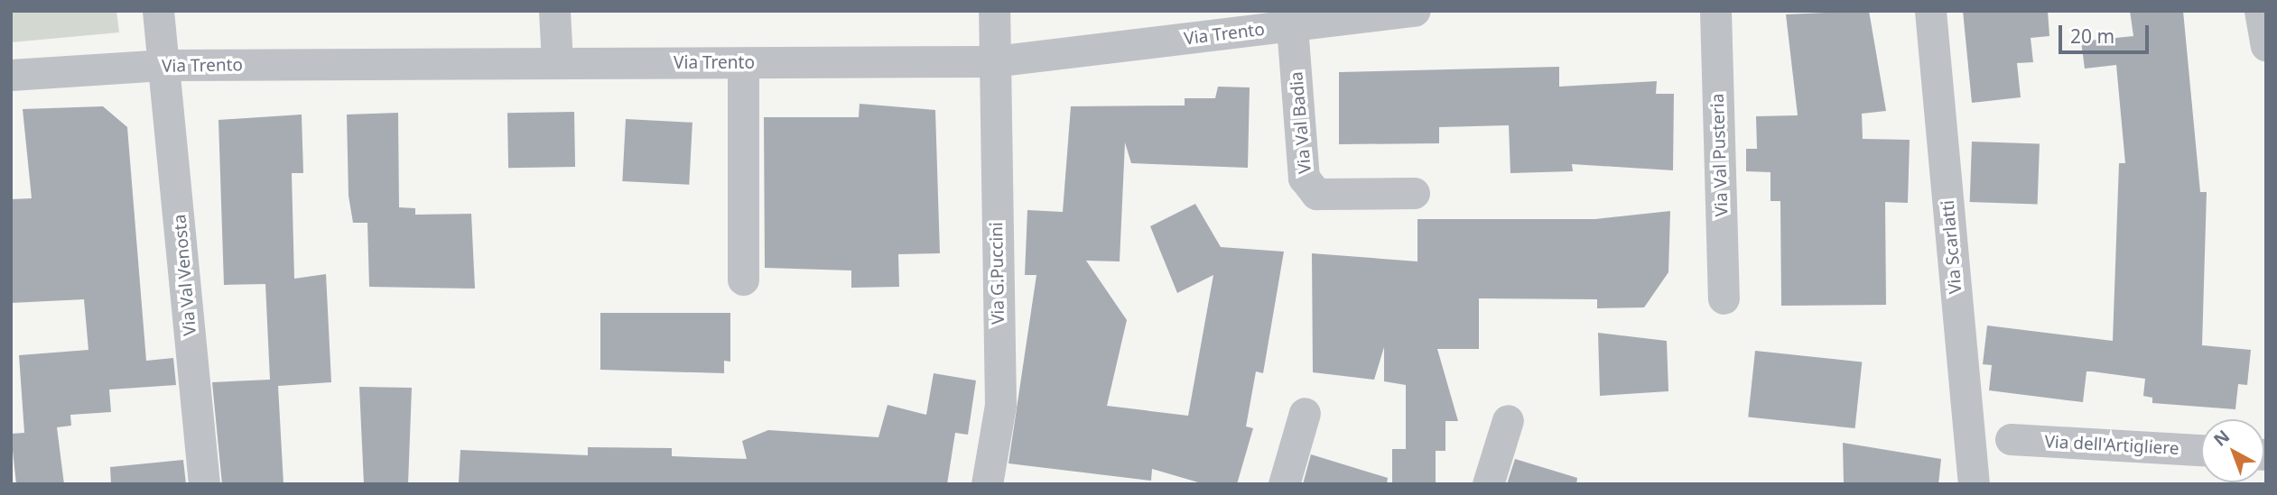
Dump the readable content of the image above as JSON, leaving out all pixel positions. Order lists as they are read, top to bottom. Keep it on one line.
{"streets":{"street":["Via Trento","Via Val Badia","Via Val Pusteria","Via Scarlatti","Via G.Puccini","Via Val Venosta","Via dell'Artigliere"]},"crossings":[["Via Trento","Via Val Badia"],["Via Trento","Via G.Puccini"],["Via Trento","Via Val Venosta"]],"scale_bar":"20 m","north":"top left"}
